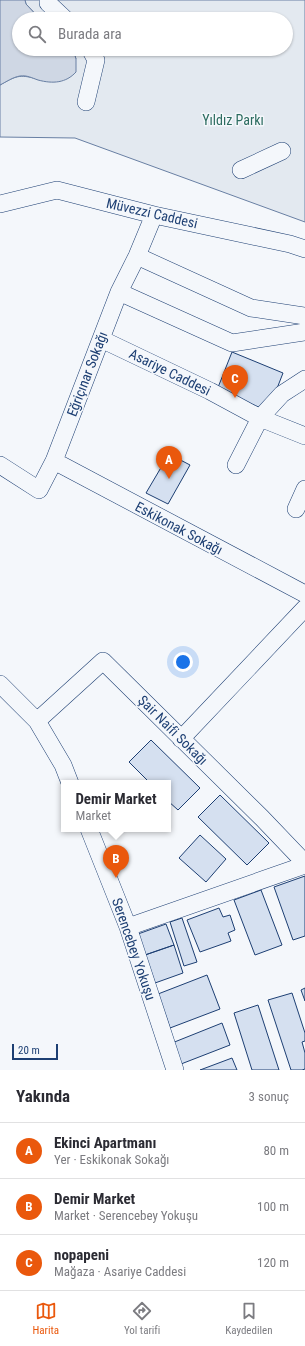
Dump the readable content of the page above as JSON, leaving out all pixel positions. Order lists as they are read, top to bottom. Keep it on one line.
{"streets":{"street":["Müvezzi Caddesi","Asariye Caddesi","Eğriçınar Sokağı","Eskikonak Sokağı","Şair Naifi Sokağı","Serencebey Yokuşu"]},"crossings":[["Müvezzi Caddesi","Eğriçınar Sokağı"],["Asariye Caddesi","Eğriçınar Sokağı"],["Eğriçınar Sokağı","Eskikonak Sokağı"]],"parks":["Yıldız Parkı"],"scale_bar":"20 m","page":{"search":"Burada ara","pins":["C","A","B"],"popup":["Demir Market","Market"],"scale":"20 m","heading":["Yakında","3 sonuç"],"list":[{"mark":"A","name":"Ekinci Apartmanı","note":"Yer · Eskikonak Sokağı","value":"80 m"},{"mark":"B","name":"Demir Market","note":"Market · Serencebey Yokuşu","value":"100 m"},{"mark":"C","name":"nopapeni","note":"Mağaza · Asariye Caddesi","value":"120 m"}],"nav":["Harita","Yol tarifi","Kaydedilen"]}}
